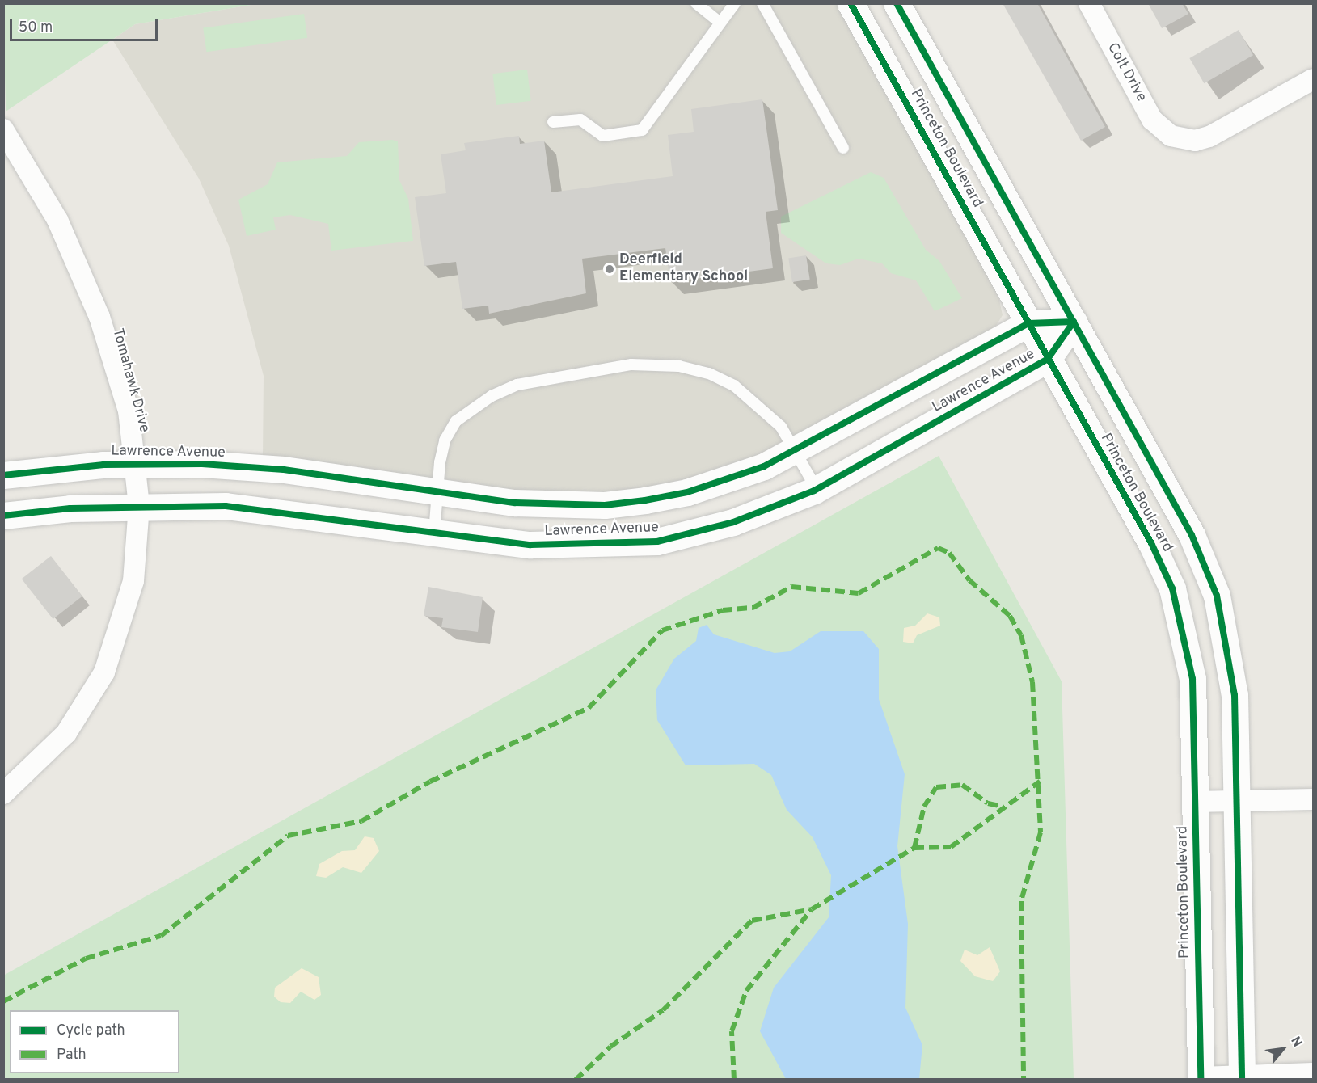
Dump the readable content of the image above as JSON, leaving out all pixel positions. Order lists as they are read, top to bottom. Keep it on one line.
{"streets":{"street":["Colt Drive","Princeton Boulevard","Tomahawk Drive","Lawrence Avenue"]},"crossings":[["Princeton Boulevard","Lawrence Avenue"],["Tomahawk Drive","Lawrence Avenue"]],"places":["Deerfield Elementary School"],"legend":["Cycle path","Path"],"scale_bar":"50 m","north":"top right"}
